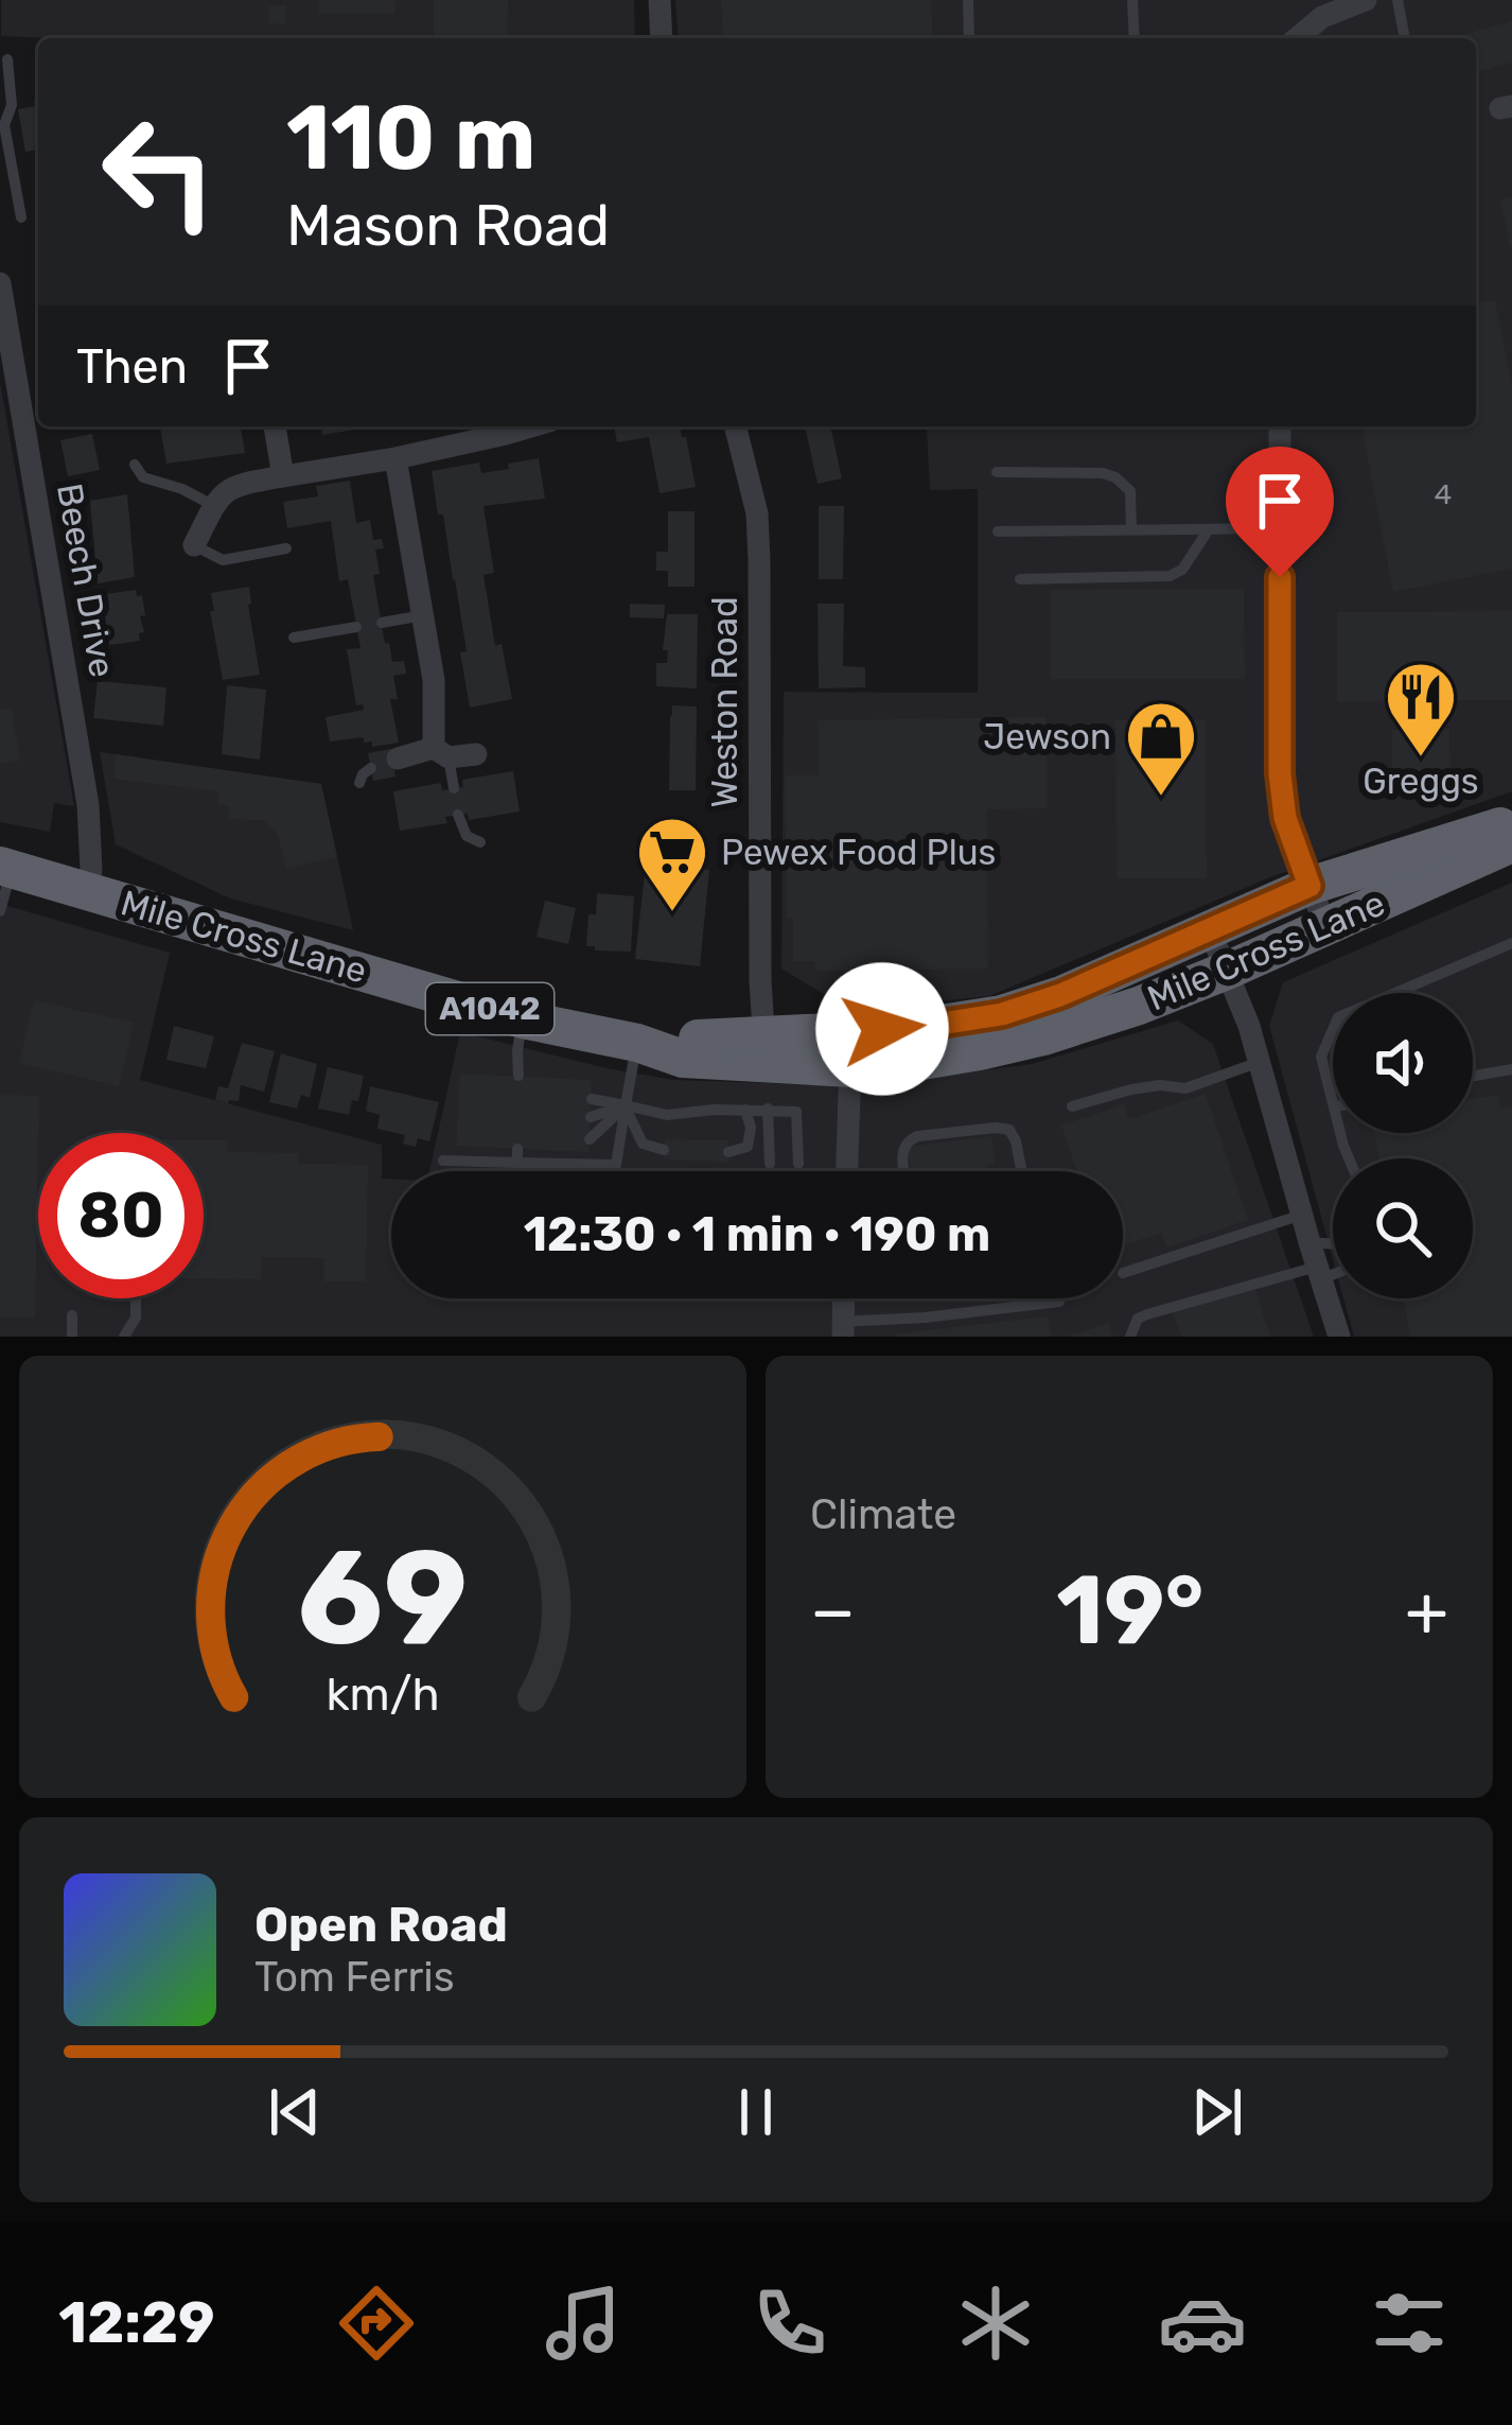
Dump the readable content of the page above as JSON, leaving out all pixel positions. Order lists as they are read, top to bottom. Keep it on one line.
{"streets":{"highway":["Mile Cross Lane","A1042"],"street":["Beech Drive","Weston Road"]},"crossings":[["Beech Drive","Mile Cross Lane"],["Weston Road","Mile Cross Lane"]],"places":{"restaurant":["Greggs"],"shop":["Jewson"],"supermarket":["Pewex Food Plus"]},"house_numbers":["4"],"page":{"turn":["110 m","Mason Road"],"then":"Then","limit":"80","trip":"12:30 · 1 min · 190 m","tile":"Climate","heat":["−","19°","+"],"song":["Open Road","Tom Ferris"],"tabs":"12:29","gauge":["69","km/h"]}}
